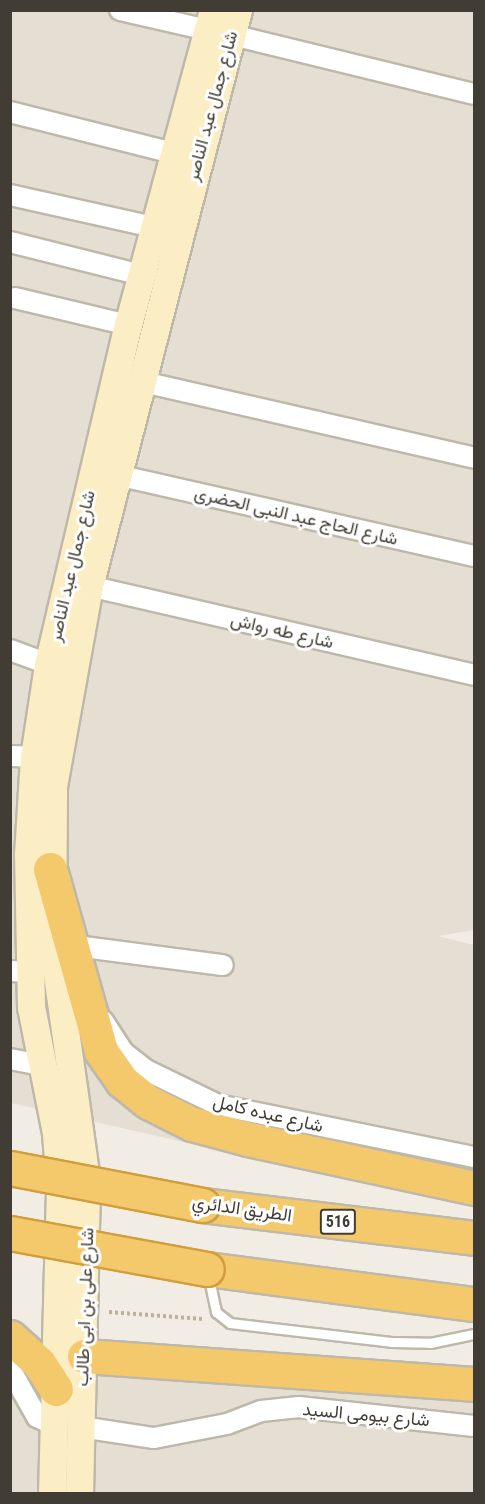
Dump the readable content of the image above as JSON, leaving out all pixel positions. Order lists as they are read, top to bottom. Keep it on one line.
{"streets":{"highway":["الطريق الدائري","516"],"street":["شارع جمال عبد الناصر","شارع الحاج عبد النبى الحضرى","شارع طه رواش","شارع عبده كامل","شارع على بن ابى طالب","شارع بيومى السيد"]},"crossings":[["شارع جمال عبد الناصر","شارع الحاج عبد النبى الحضرى"],["شارع جمال عبد الناصر","شارع طه رواش"],["شارع جمال عبد الناصر","شارع عبده كامل"],["شارع جمال عبد الناصر","شارع على بن ابى طالب"],["شارع على بن ابى طالب","شارع بيومى السيد"]]}
